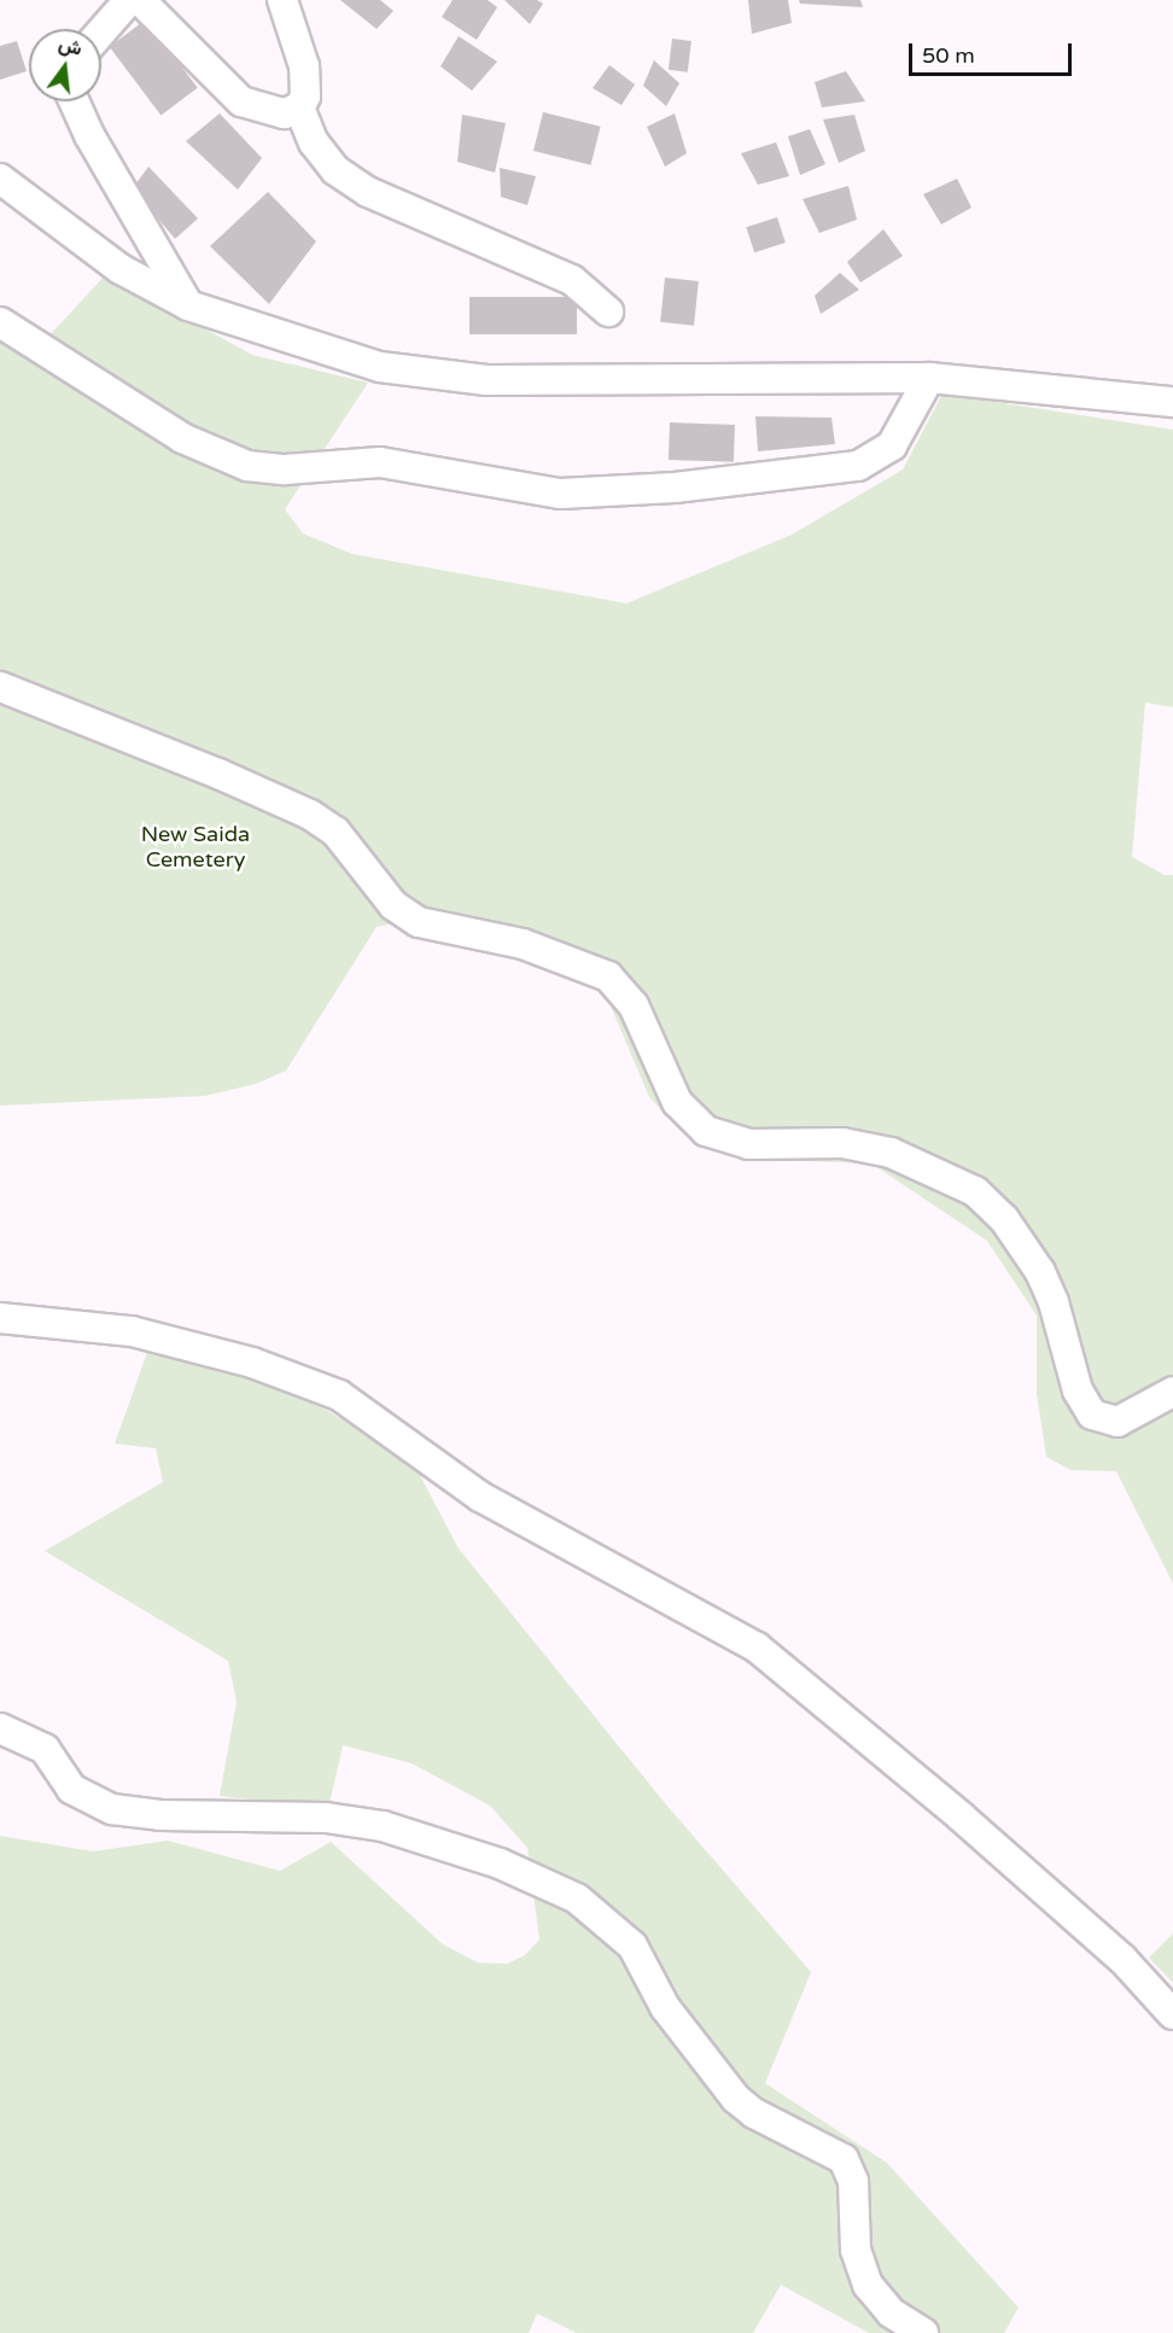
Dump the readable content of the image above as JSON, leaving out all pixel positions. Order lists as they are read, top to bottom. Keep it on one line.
{"parks":["New Saida Cemetery"],"scale_bar":"50 m","north":"top"}
